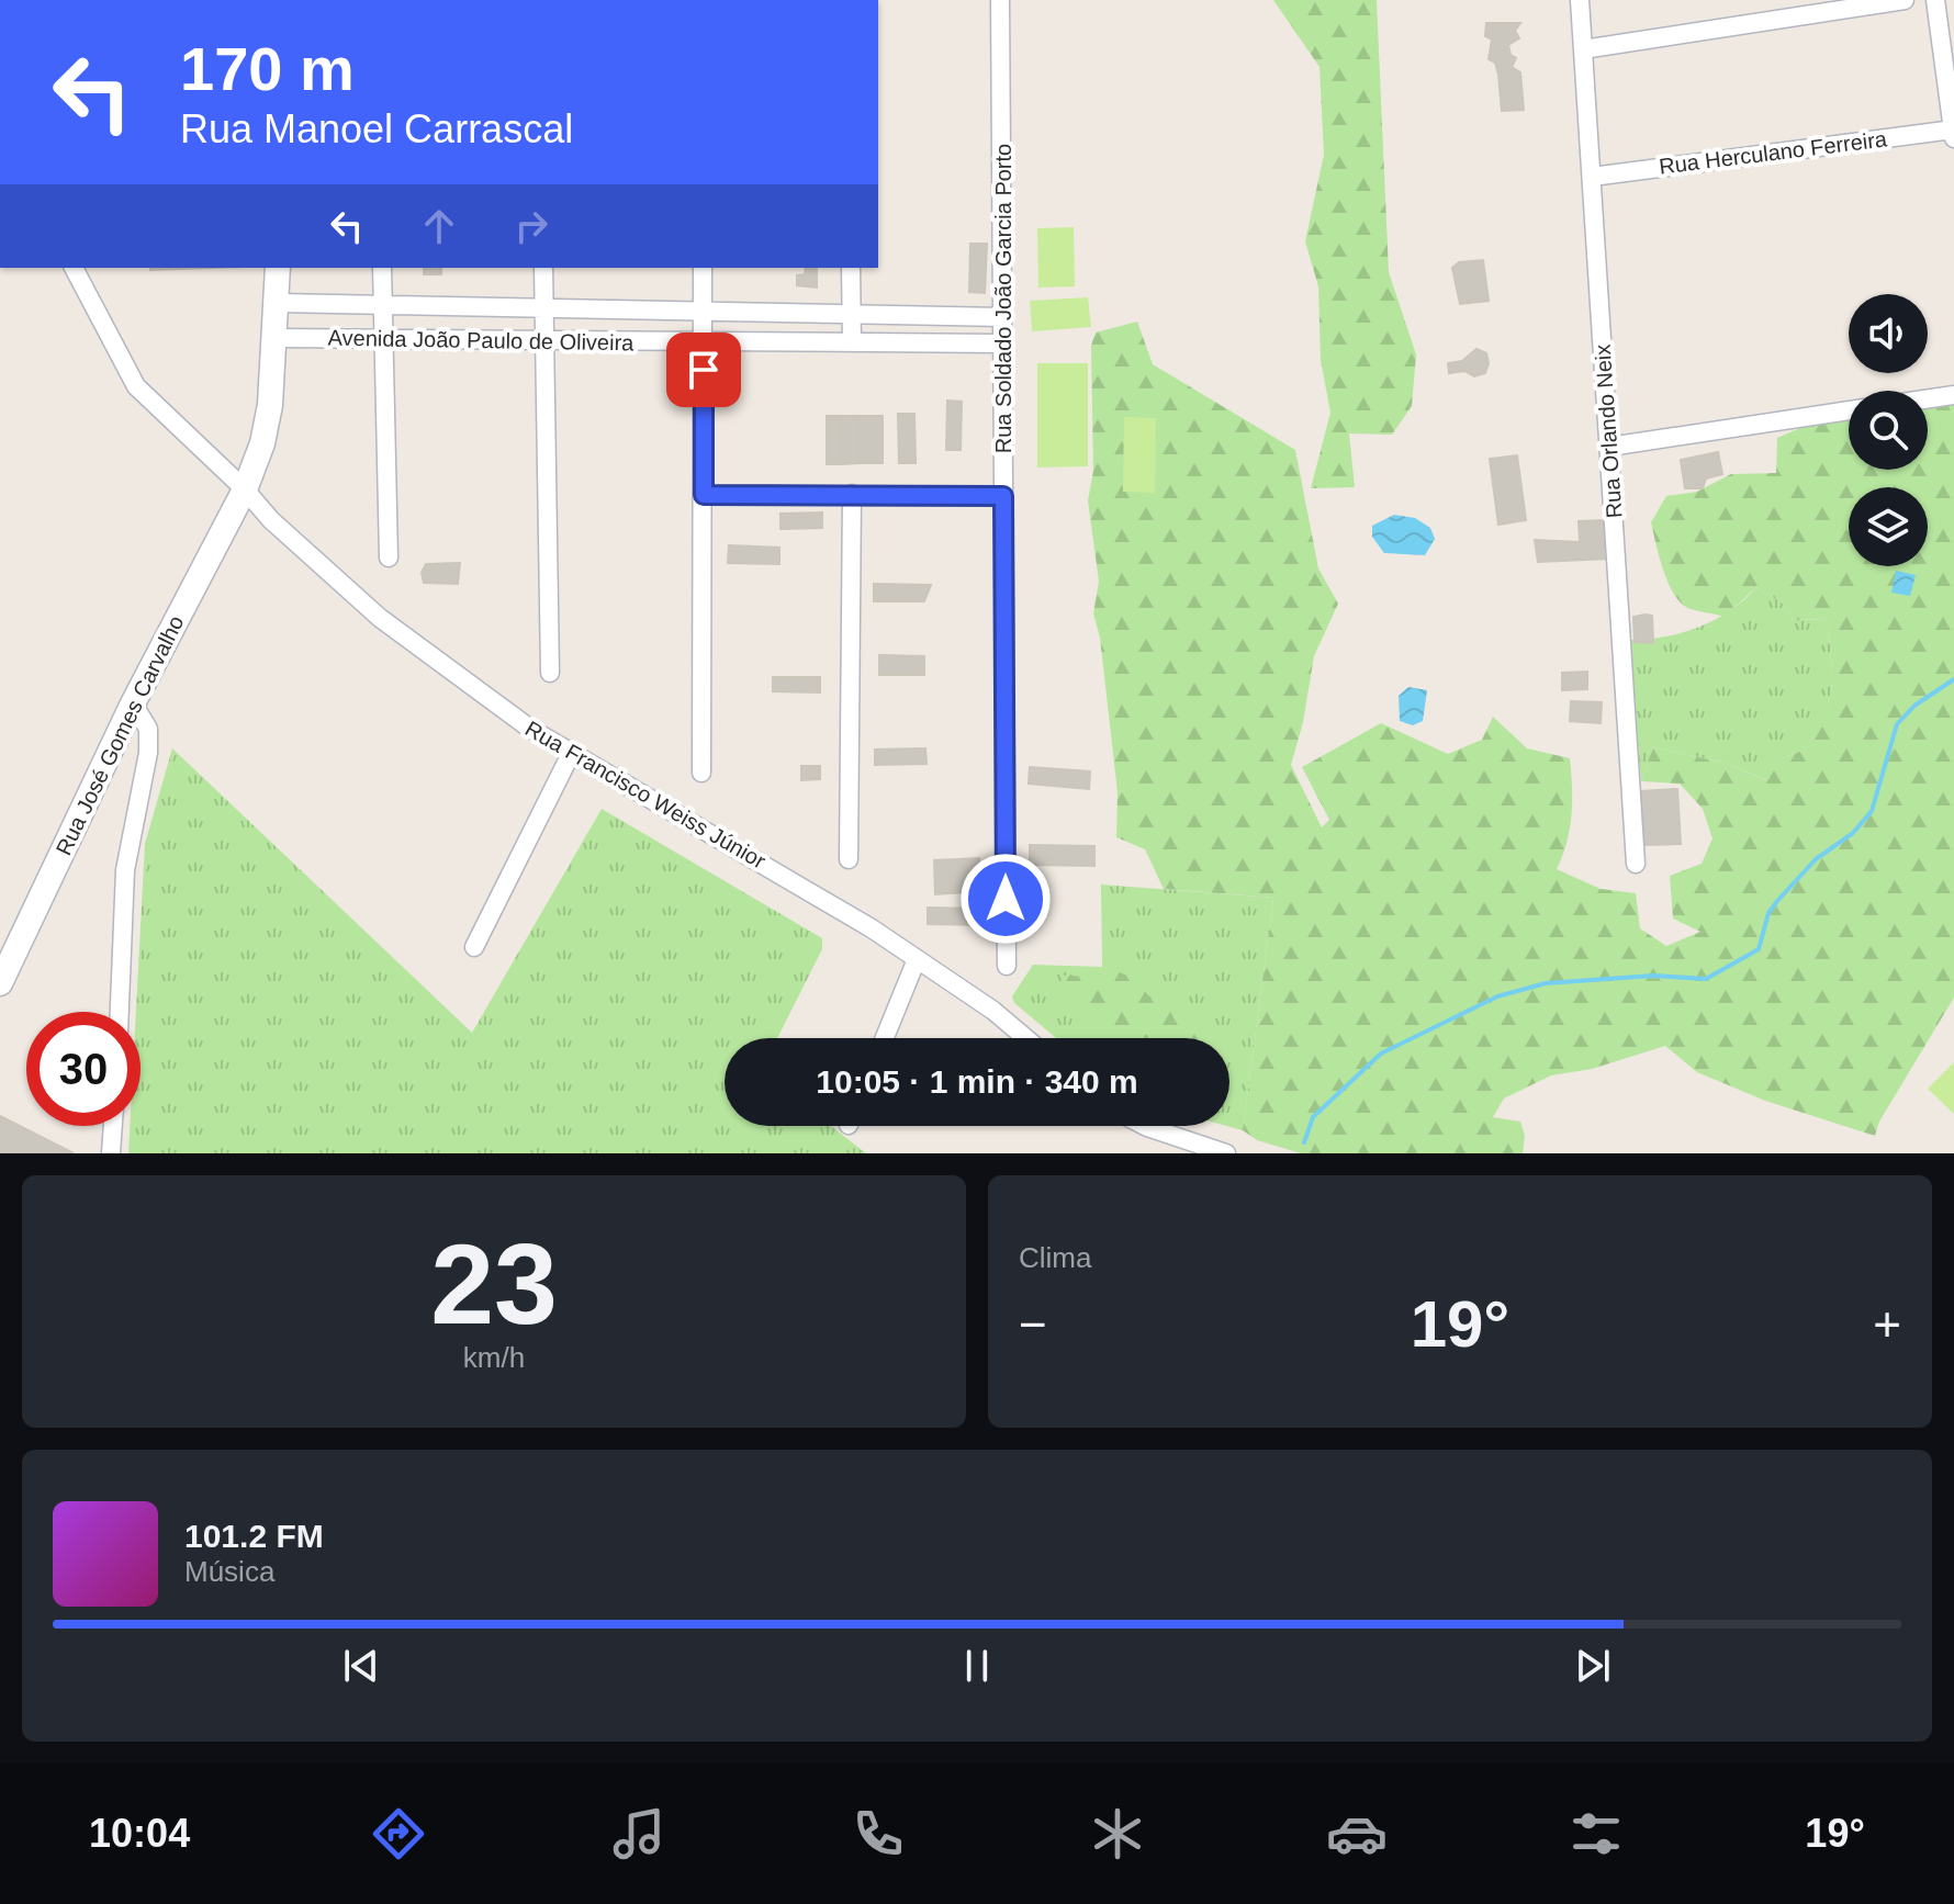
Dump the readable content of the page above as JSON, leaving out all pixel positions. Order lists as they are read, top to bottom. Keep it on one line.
{"streets":{"main road":["Rua José Gomes Carvalho"],"street":["Rua Herculano Ferreira","Rua Soldado João Garcia Porto","Avenida João Paulo de Oliveira","Rua Orlando Neix","Rua Francisco Weiss Júnior"]},"crossings":[["Rua Herculano Ferreira","Rua Orlando Neix"],["Rua Soldado João Garcia Porto","Avenida João Paulo de Oliveira"],["Avenida João Paulo de Oliveira","Rua José Gomes Carvalho"],["Rua José Gomes Carvalho","Rua Francisco Weiss Júnior"]],"page":{"turn":["170 m","Rua Manoel Carrascal"],"limit":"30","trip":"10:05 · 1 min · 340 m","tile":[["23","km/h"],"Clima"],"heat":["−","19°","+"],"song":["101.2 FM","Música"],"tabs":["10:04","19°"]}}
